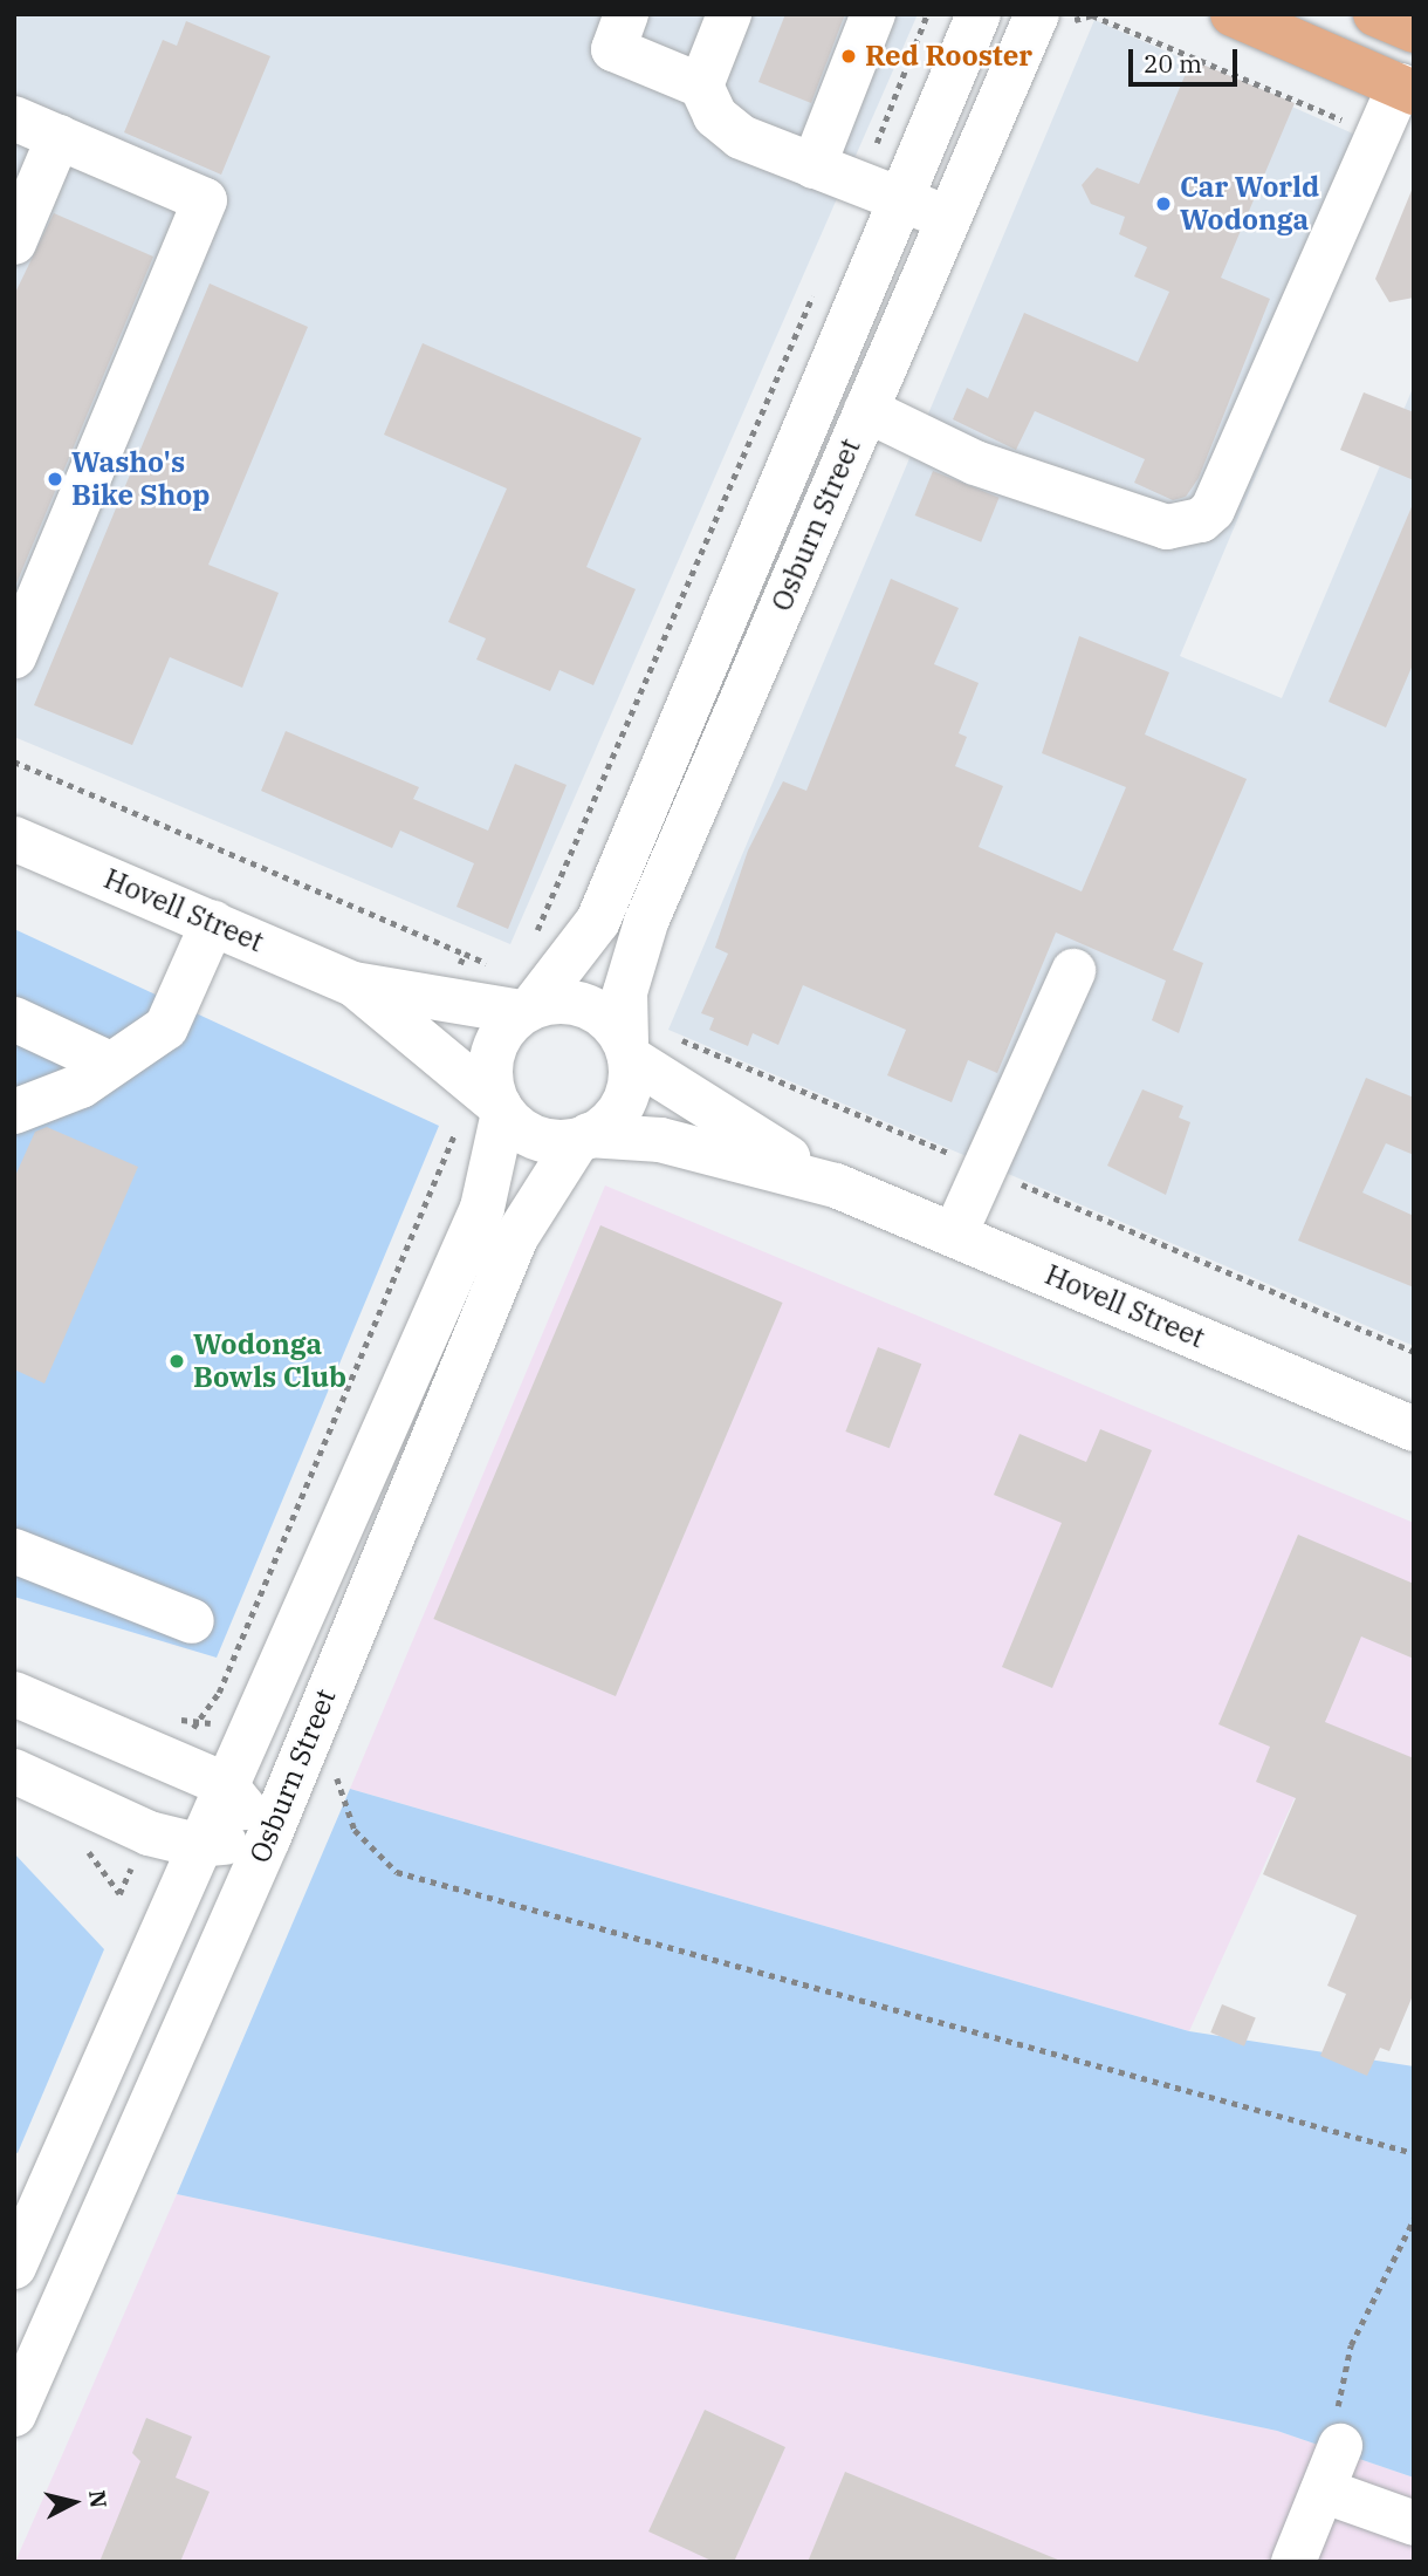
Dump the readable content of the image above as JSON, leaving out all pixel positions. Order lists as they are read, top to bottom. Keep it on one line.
{"streets":{"street":["Osburn Street","Hovell Street"]},"crossings":[["Osburn Street","Hovell Street"]],"places":["Red Rooster","Car World Wodonga","Washo's Bike Shop","Wodonga Bowls Club"],"scale_bar":"20 m","north":"right"}
